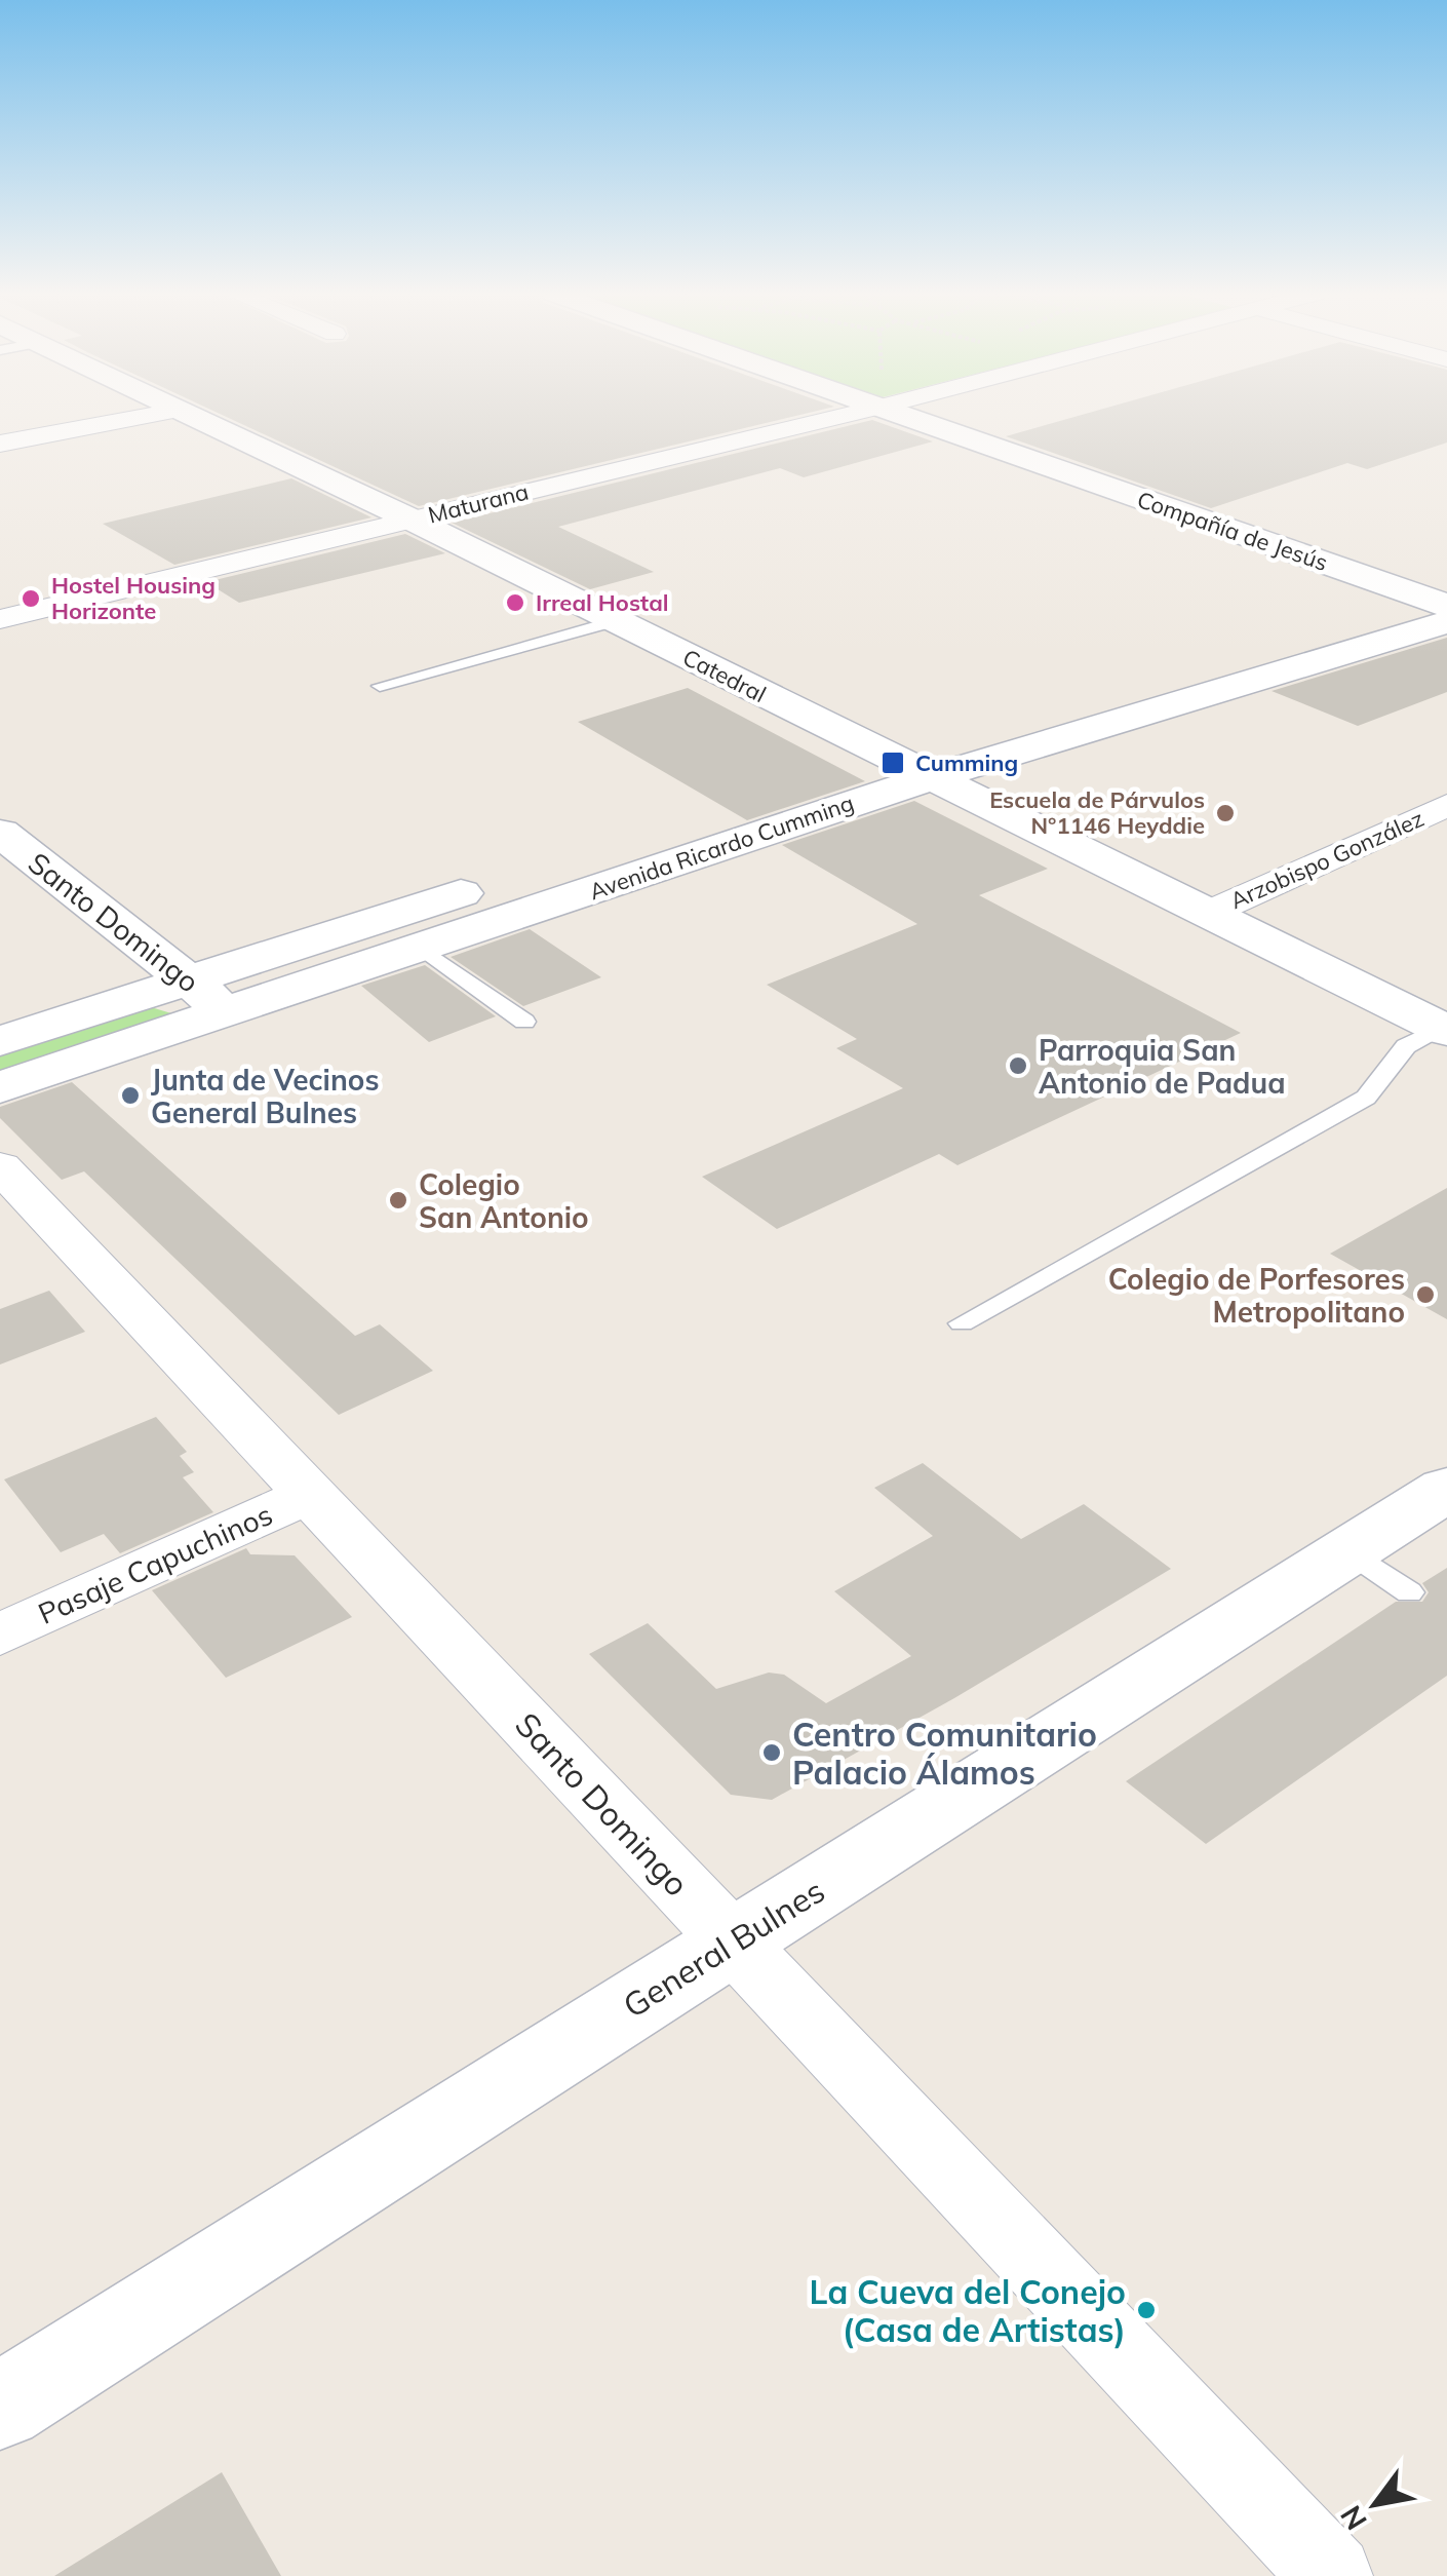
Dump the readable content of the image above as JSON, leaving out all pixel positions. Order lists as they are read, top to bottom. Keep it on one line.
{"streets":{"main road":["Compañía de Jesús","Catedral","Avenida Ricardo Cumming","Santo Domingo","General Bulnes"],"street":["Maturana","Arzobispo González","Pasaje Capuchinos"]},"crossings":[["Maturana","Catedral"],["Compañía de Jesús","Avenida Ricardo Cumming"],["Catedral","Avenida Ricardo Cumming"],["Catedral","Arzobispo González"],["Avenida Ricardo Cumming","Santo Domingo"],["Santo Domingo","Pasaje Capuchinos"],["Santo Domingo","General Bulnes"]],"places":{"other":["Hostel Housing Horizonte","Irreal Hostal","Escuela de Párvulos N°1146 Heyddie","Parroquia San Antonio de Padua","Junta de Vecinos General Bulnes","Colegio San Antonio","Colegio de Porfesores Metropolitano","Centro Comunitario Palacio Álamos","La Cueva del Conejo (Casa de Artistas)"],"transit":["Cumming"]},"north":"bottom left"}
